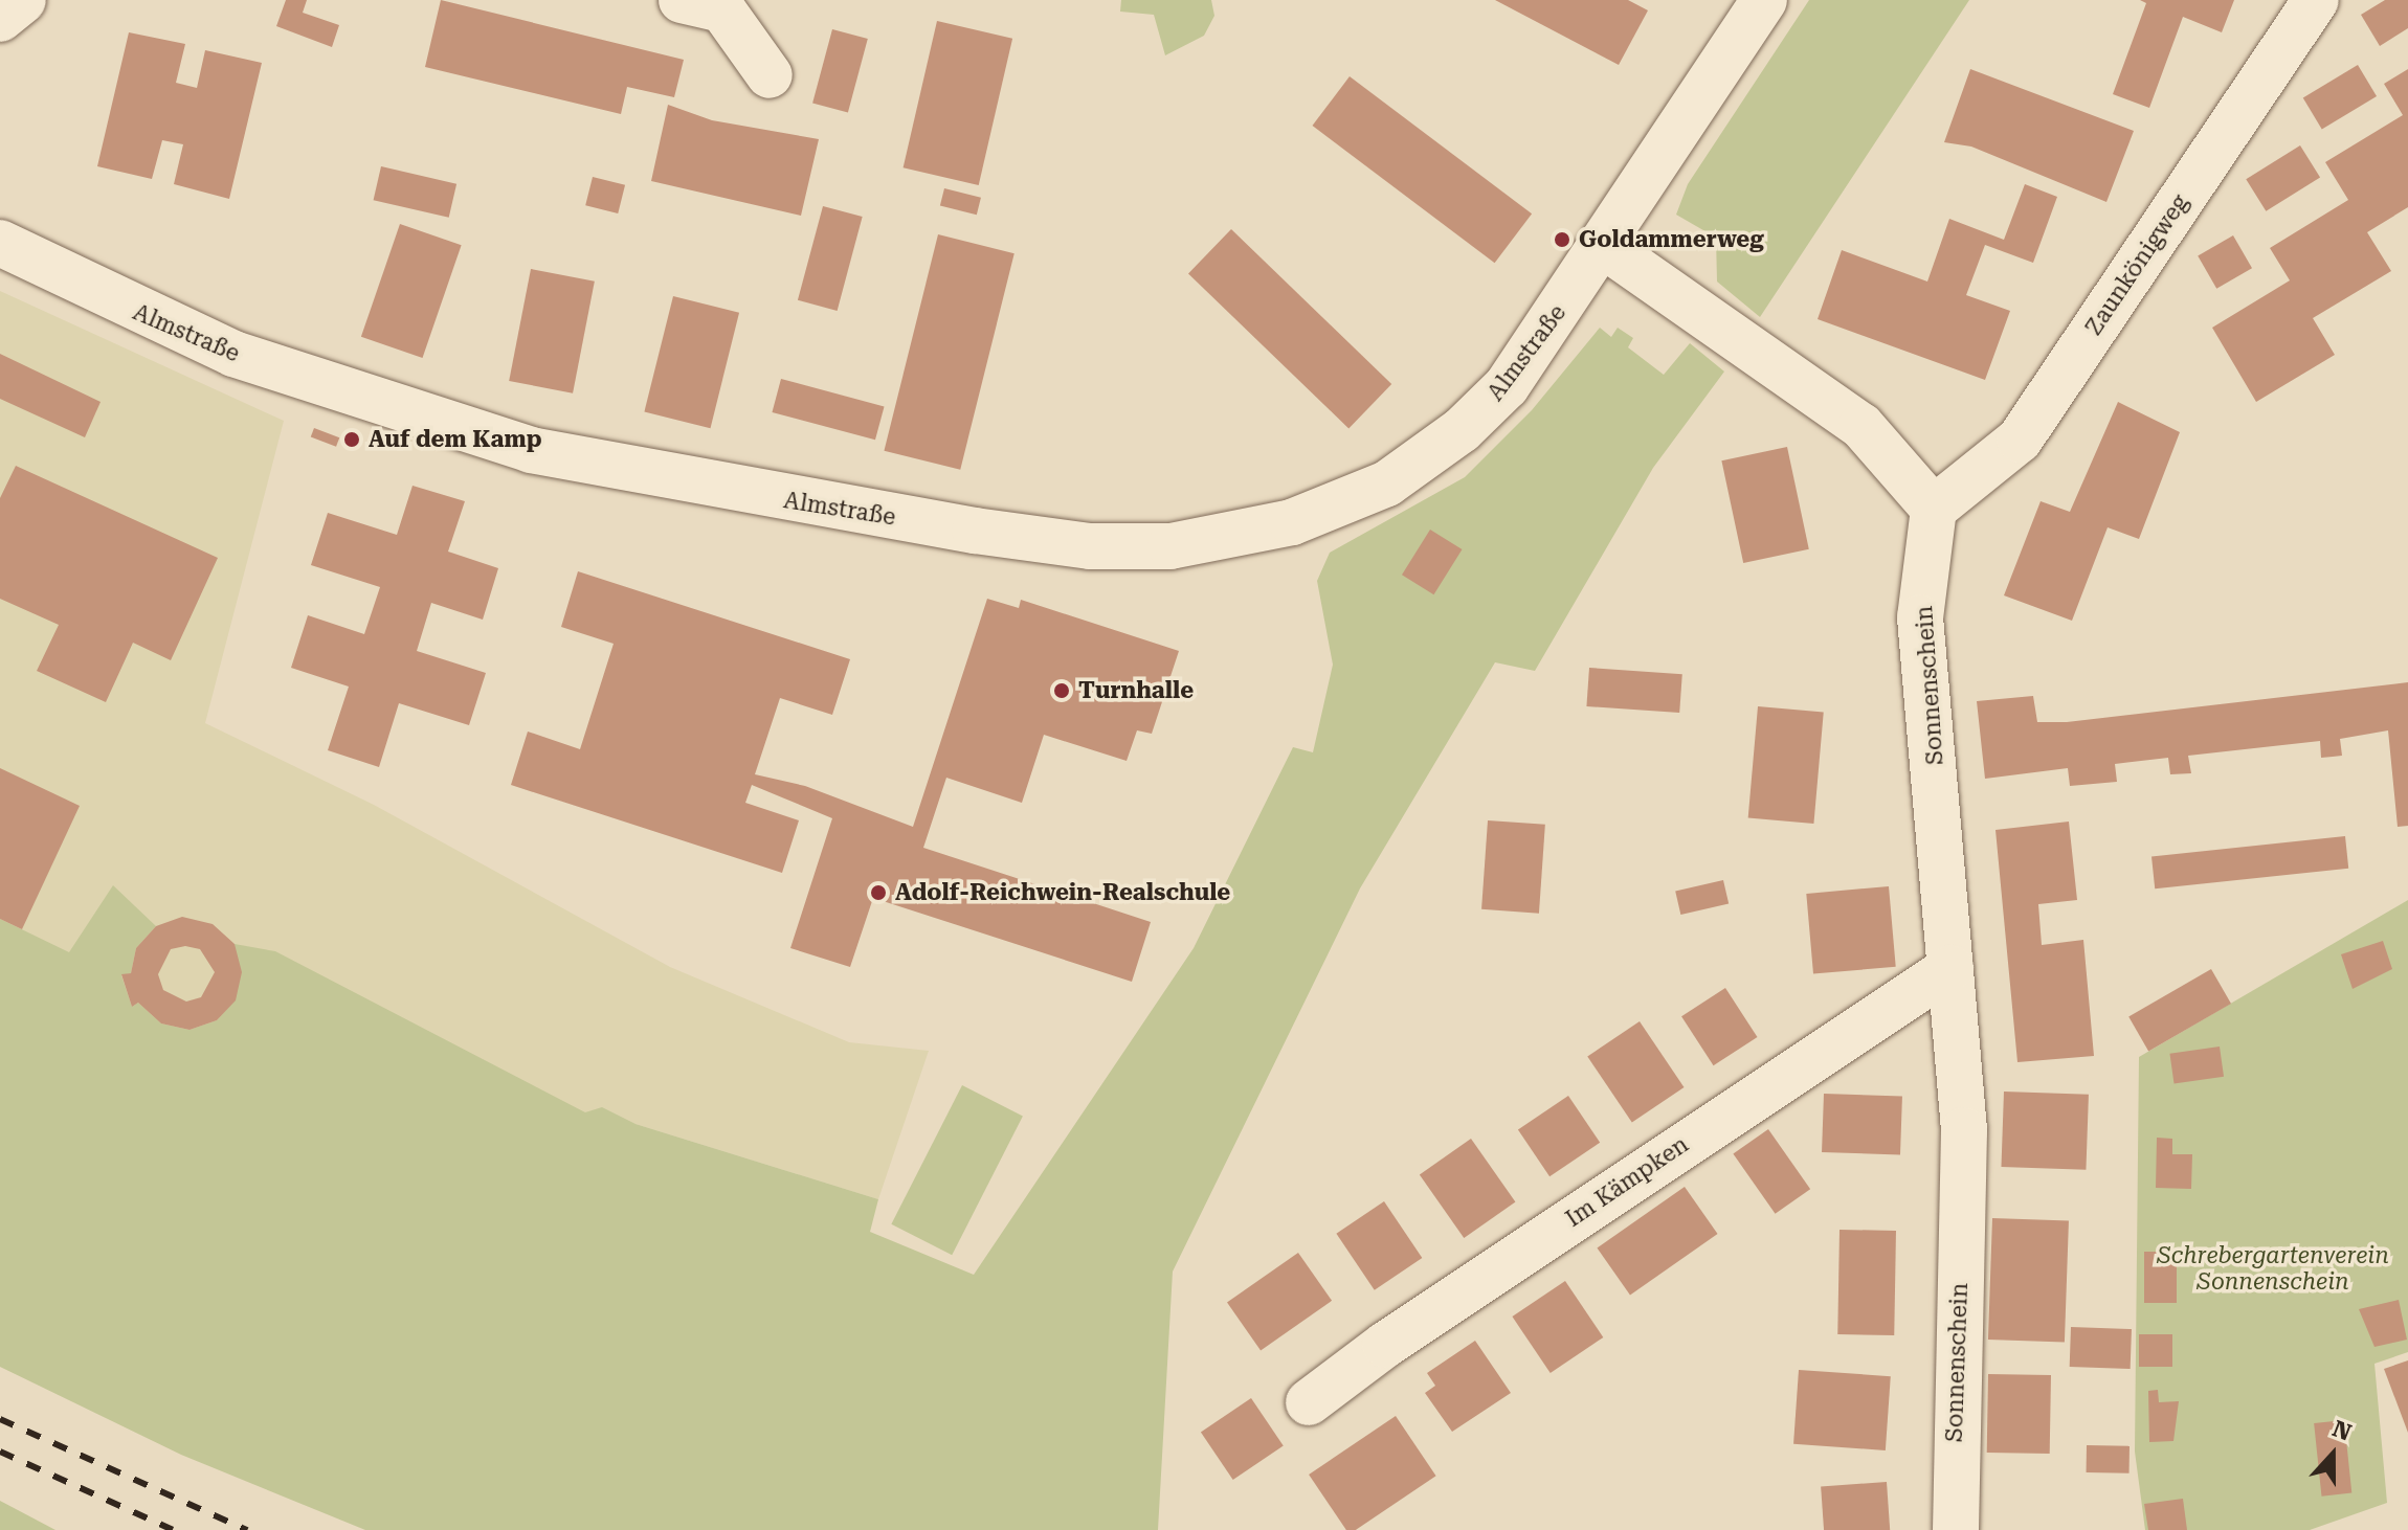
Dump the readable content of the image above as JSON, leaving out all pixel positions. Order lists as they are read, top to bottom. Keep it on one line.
{"streets":{"street":["Zaunkönigweg","Almstraße","Sonnenschein","Im Kämpken"]},"crossings":[["Zaunkönigweg","Sonnenschein"],["Sonnenschein","Im Kämpken"]],"parks":["Schrebergartenverein Sonnenschein"],"places":["Goldammerweg","Auf dem Kamp","Turnhalle","Adolf-Reichwein-Realschule"],"north":"top"}
